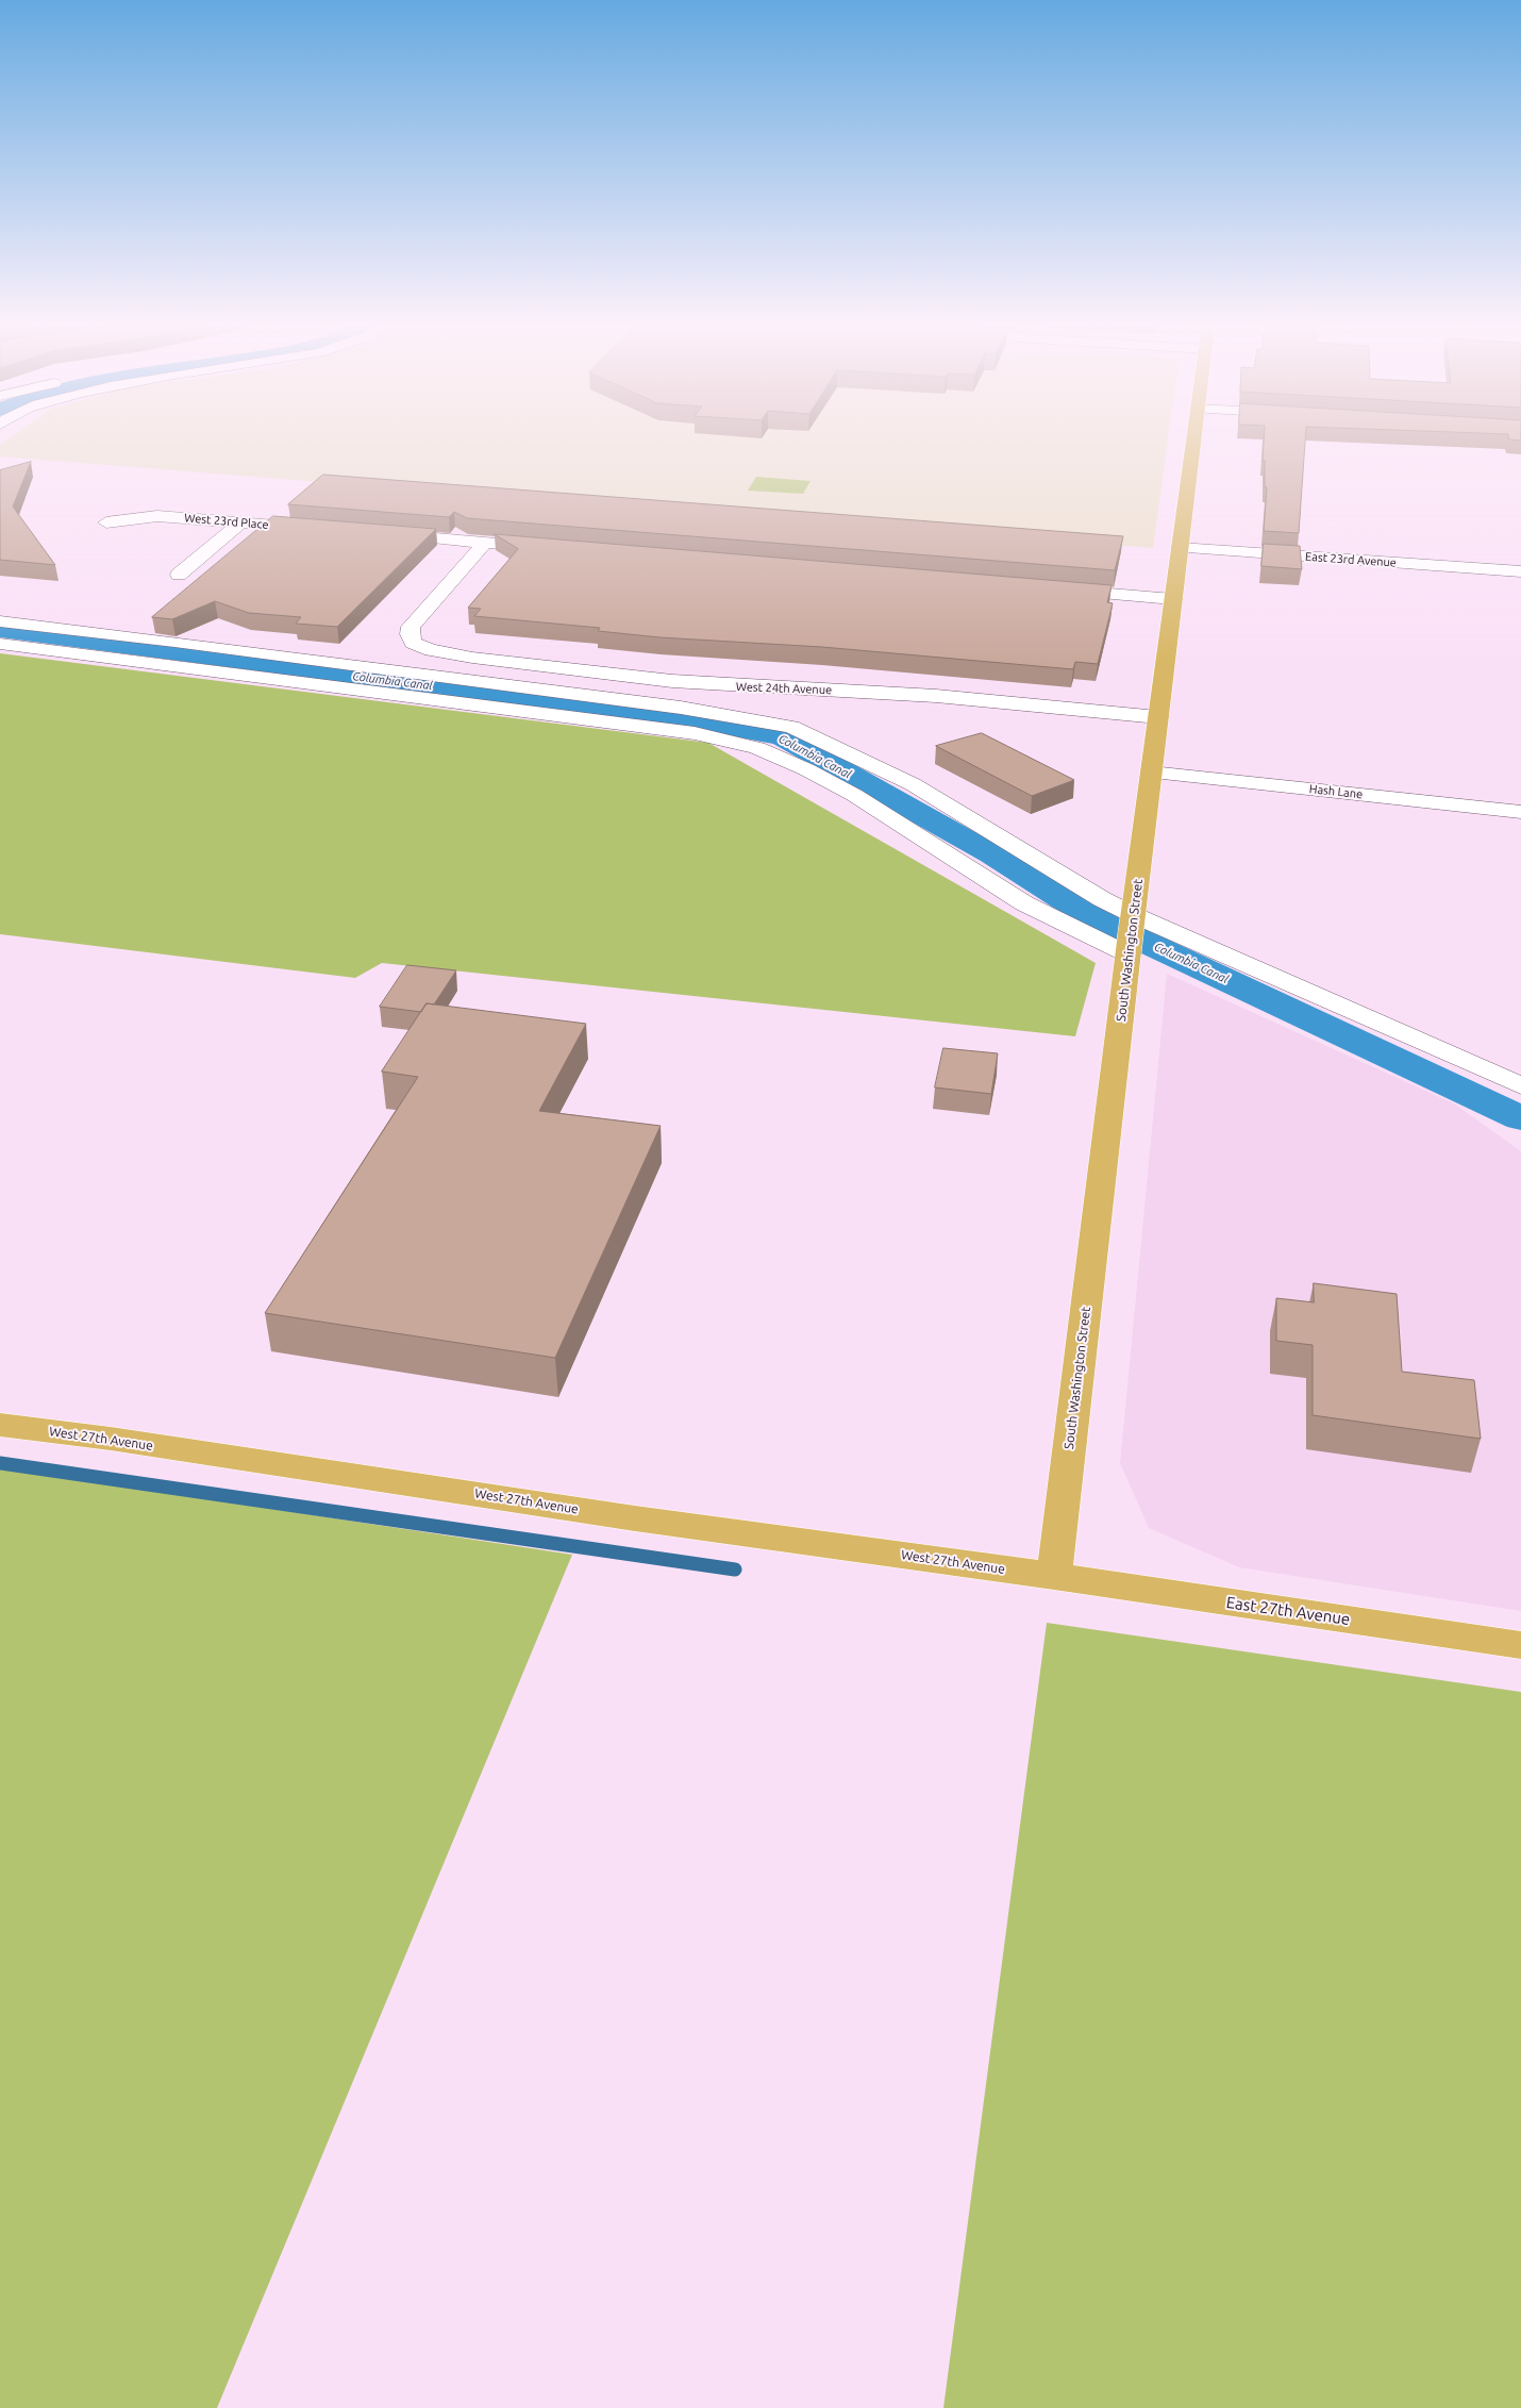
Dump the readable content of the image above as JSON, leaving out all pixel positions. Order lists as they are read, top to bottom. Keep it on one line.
{"streets":{"main road":["South Washington Street","West 27th Avenue","East 27th Avenue"],"street":["West 23rd Place","East 23rd Avenue","West 24th Avenue","Hash Lane"]},"crossings":[["East 23rd Avenue","South Washington Street"],["West 24th Avenue","South Washington Street"],["Hash Lane","South Washington Street"],["South Washington Street","West 27th Avenue"],["South Washington Street","East 27th Avenue"],["West 27th Avenue","East 27th Avenue"]],"water":["Columbia Canal"]}
